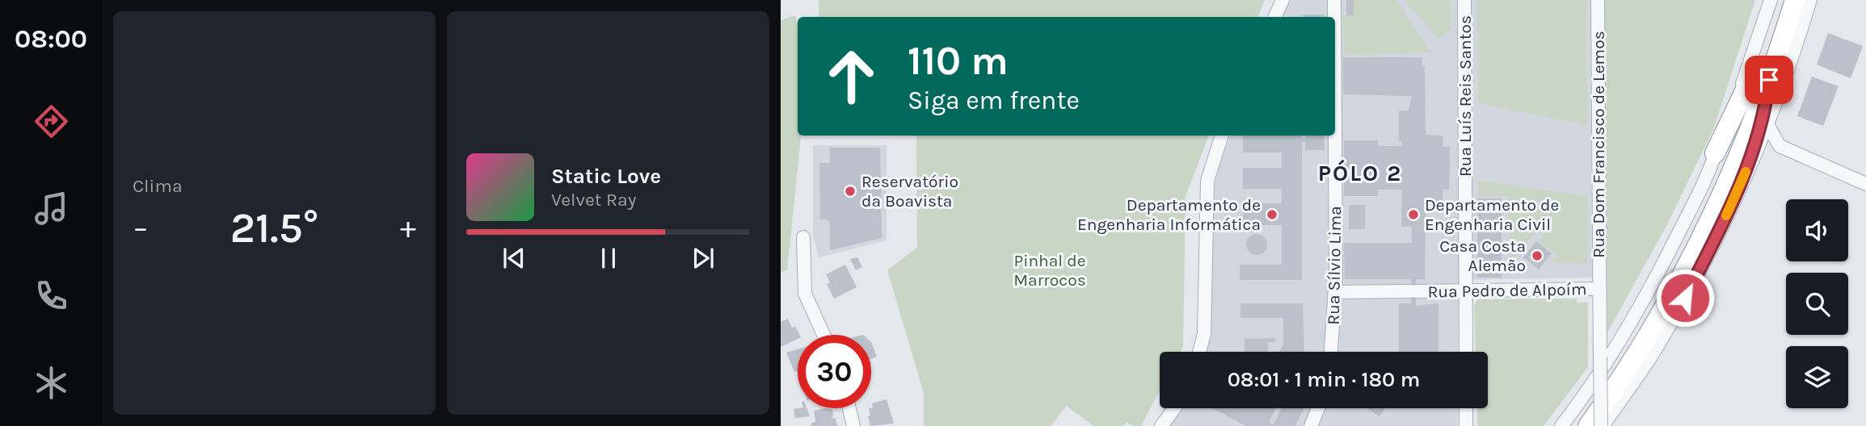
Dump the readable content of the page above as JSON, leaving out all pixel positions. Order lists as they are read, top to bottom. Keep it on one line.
{"streets":{"street":["Rua Luís Reis Santos","Rua Dom Francisco de Lemos","Rua Sílvio Lima","Rua Pedro de Alpoím"]},"crossings":[["Rua Luís Reis Santos","Rua Pedro de Alpoím"],["Rua Dom Francisco de Lemos","Rua Pedro de Alpoím"],["Rua Sílvio Lima","Rua Pedro de Alpoím"]],"districts":["PÓLO 2"],"parks":["Pinhal de Marrocos"],"places":["Reservatório da Boavista","Departamento de Engenharia Informática","Departamento de Engenharia Civil","Casa Costa Alemão"],"page":{"tabs":"08:00","tile":"Clima","turn":["110 m","Siga em frente"],"song":["Static Love","Velvet Ray"],"heat":["−","21.5°","+"],"limit":"30","trip":"08:01 · 1 min · 180 m"}}
